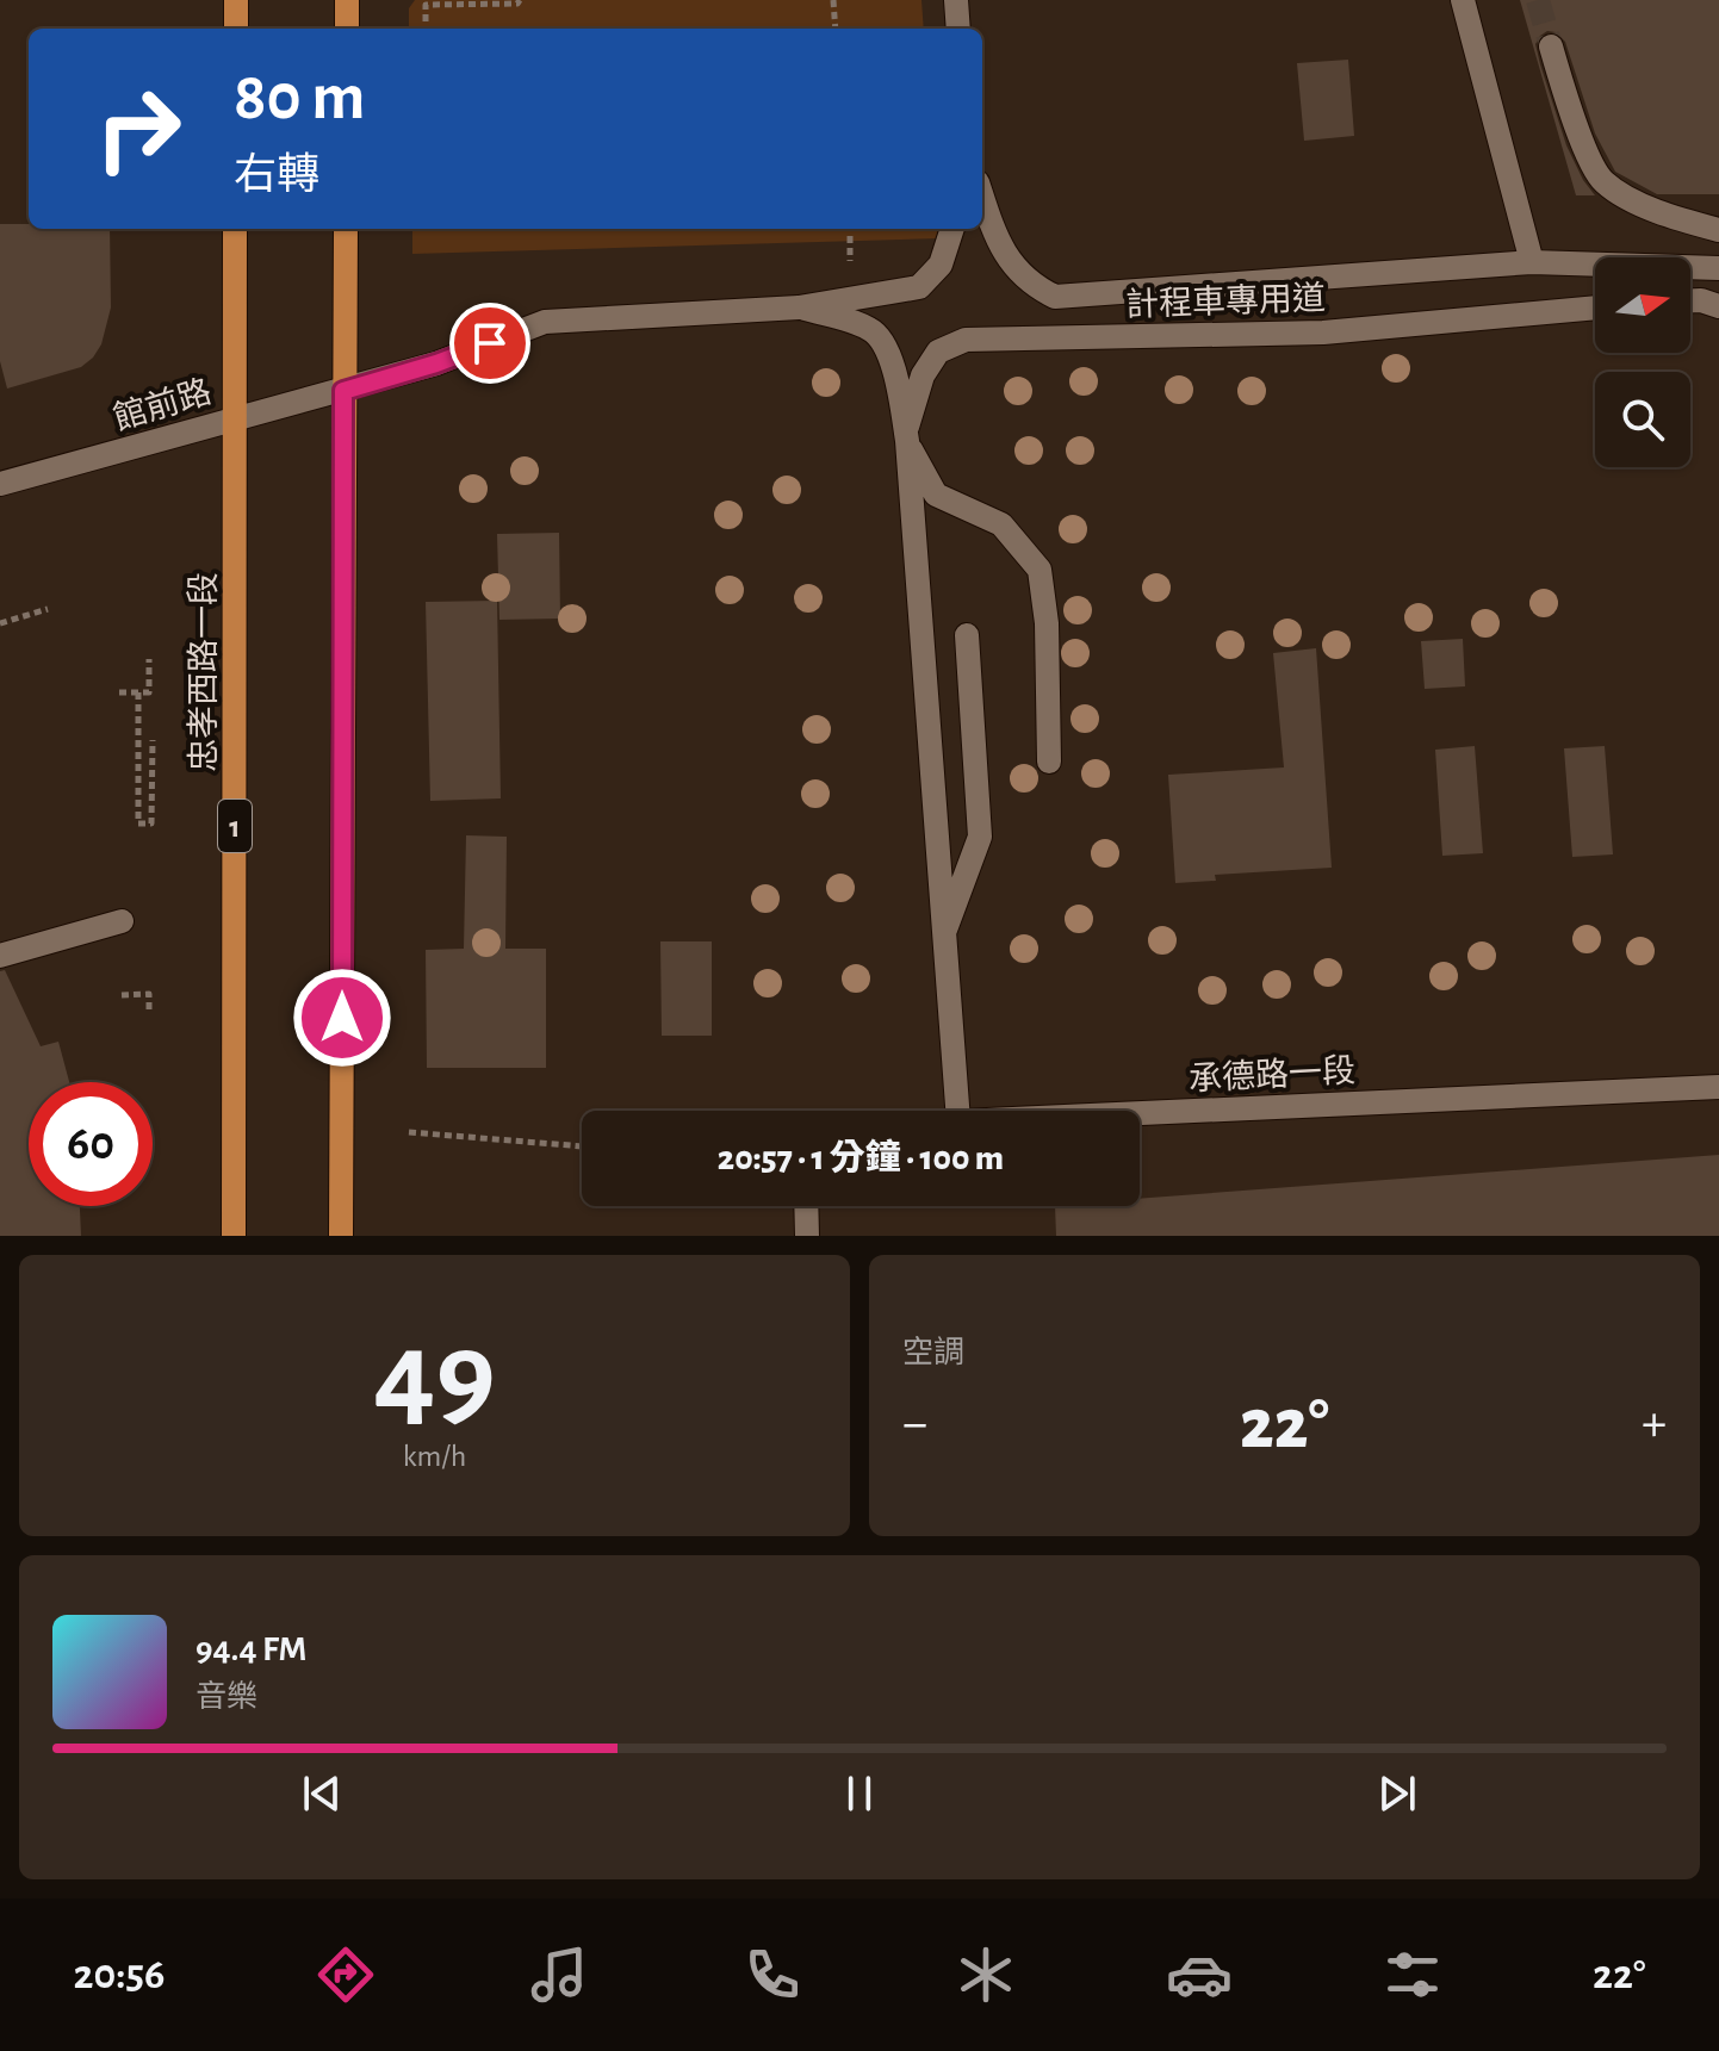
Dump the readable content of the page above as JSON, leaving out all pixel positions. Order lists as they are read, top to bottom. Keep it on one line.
{"streets":{"main road":["忠孝西路一段","1"],"street":["計程車專用道","館前路","承德路一段"]},"crossings":[["館前路","忠孝西路一段"]],"north":"right","page":{"turn":["80 m","右轉"],"limit":"60","trip":"20:57 · 1 分鐘 · 100 m","tile":[["49","km/h"],"空調"],"heat":["−","22°","+"],"song":["94.4 FM","音樂"],"tabs":["20:56","22°"]}}
